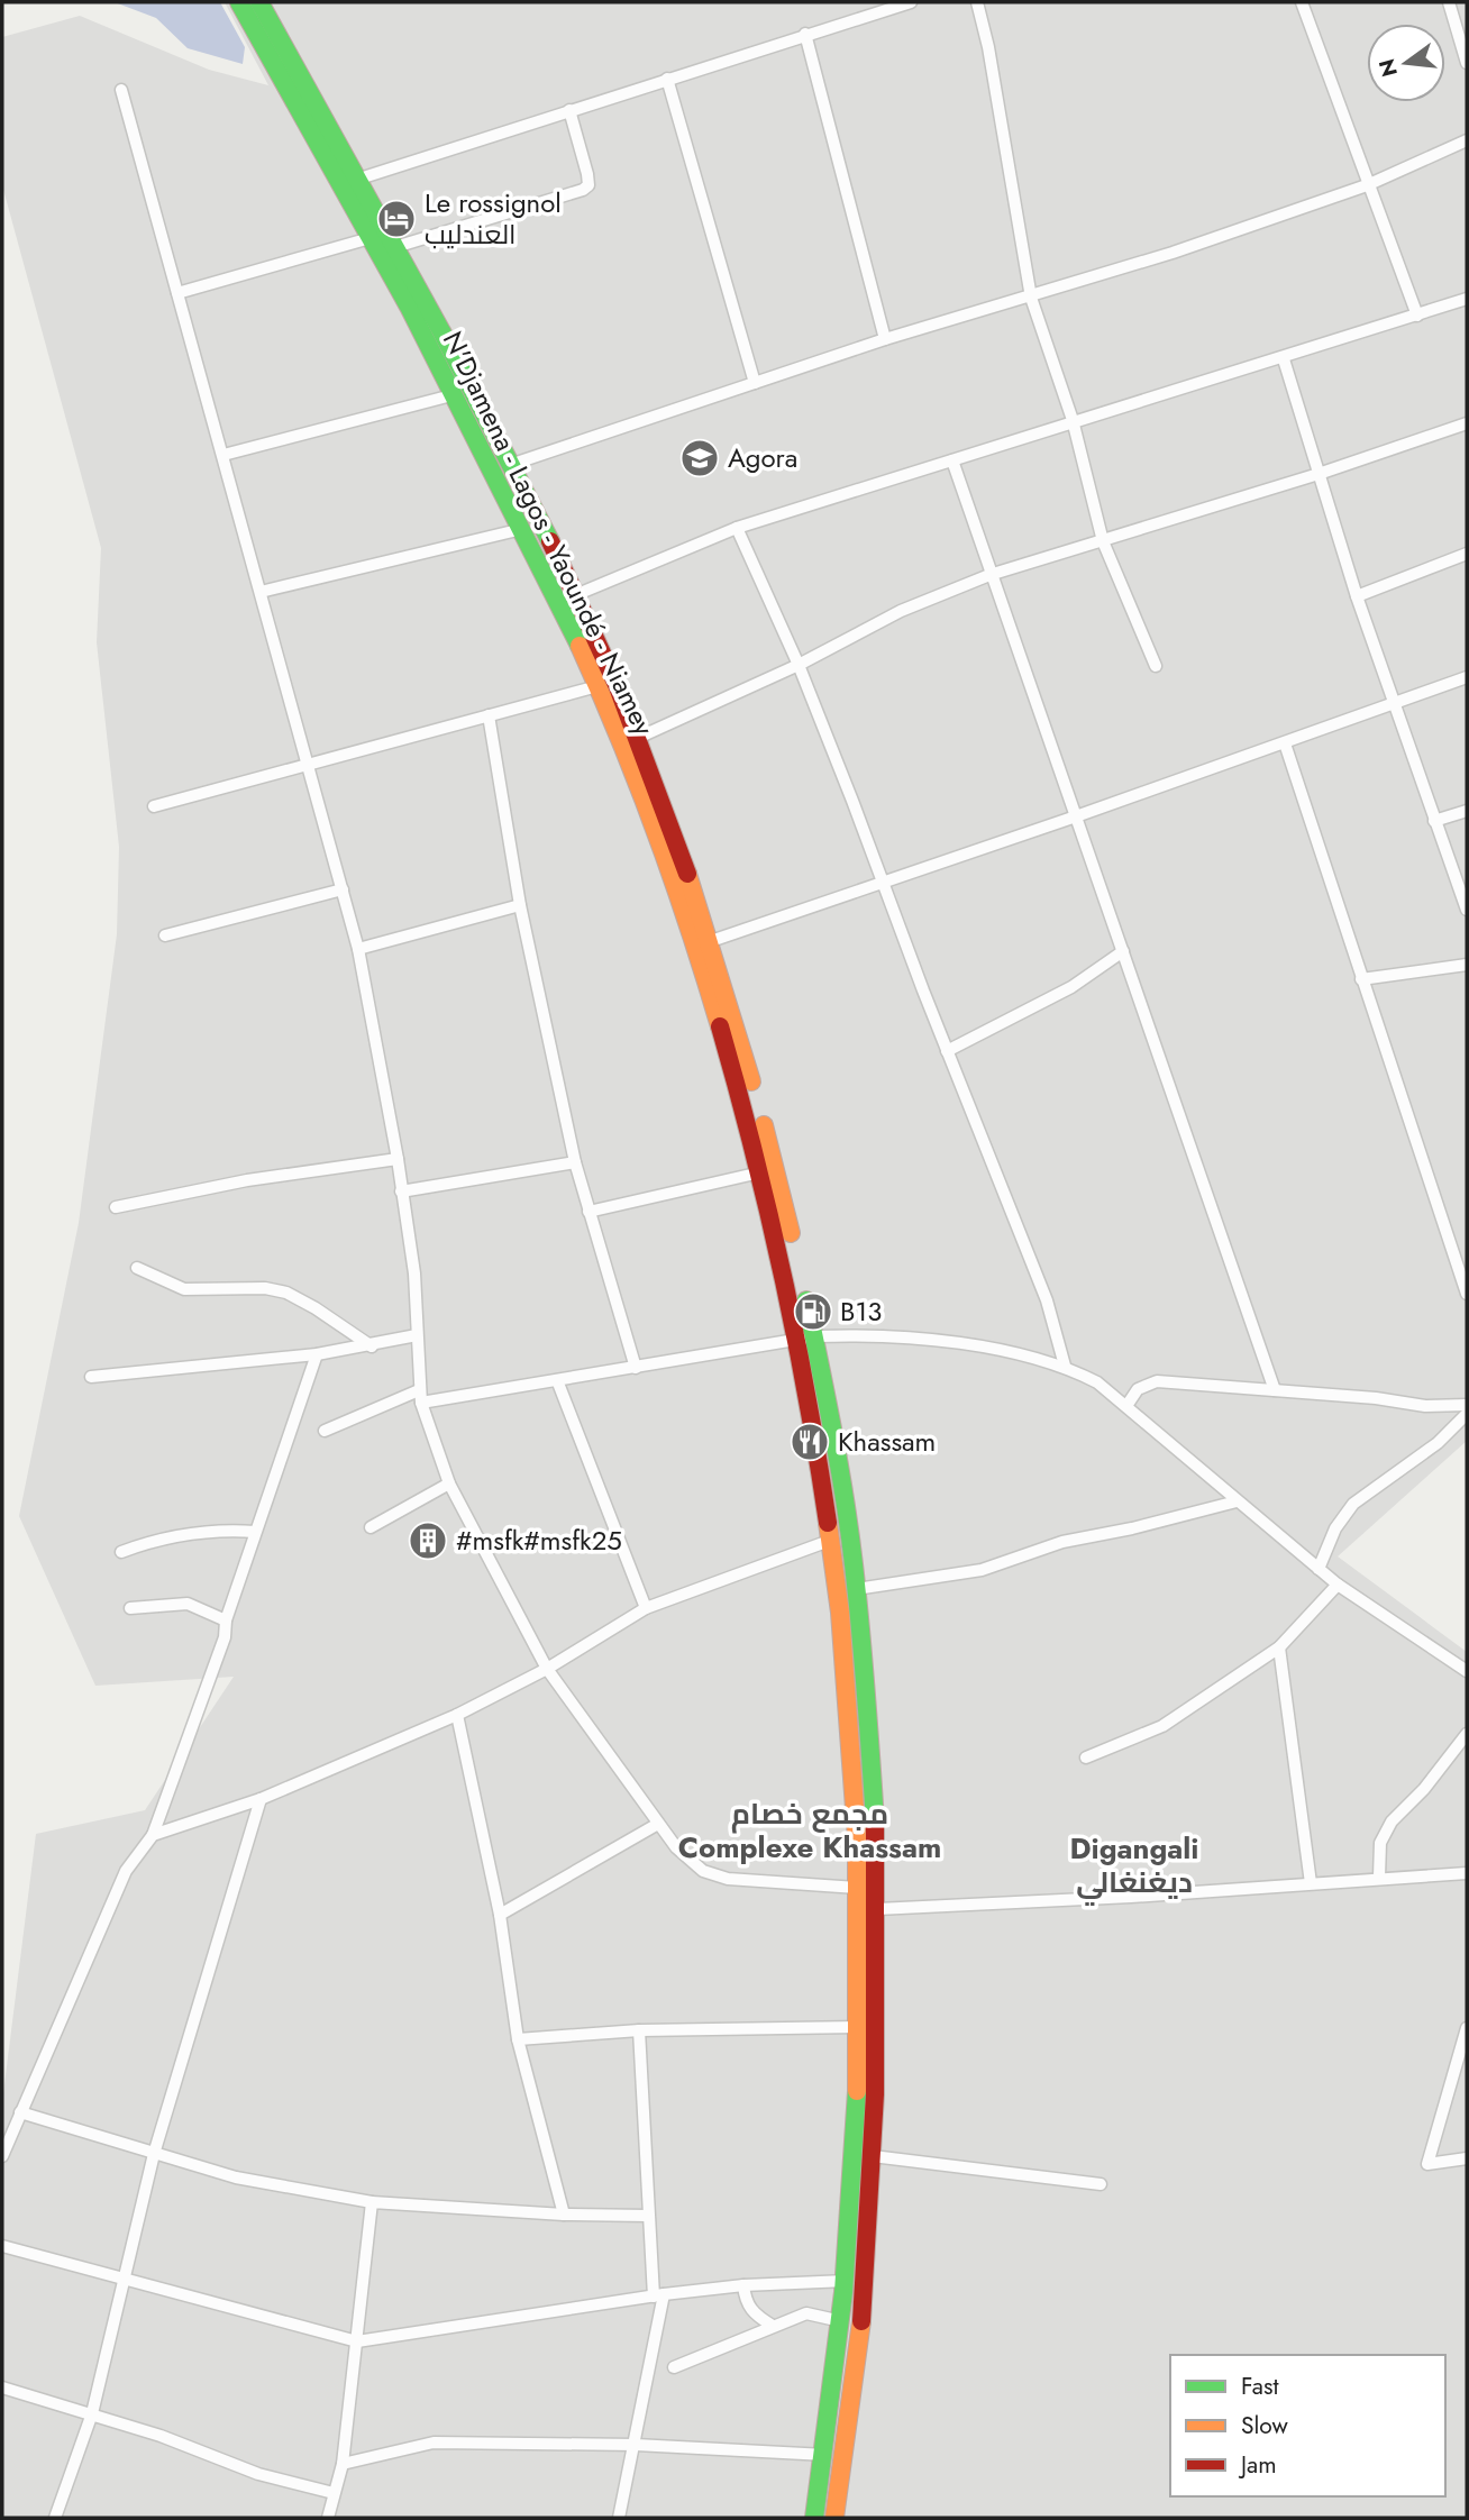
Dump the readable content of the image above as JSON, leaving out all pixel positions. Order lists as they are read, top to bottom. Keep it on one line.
{"streets":{"highway":["N'Djamena - Lagos - Yaoundé - Niamey"]},"districts":["مجمع خصام Complexe Khassam","Digangali ديغنغالي"],"places":{"hotel":["Le rossignol العندليب"],"school or university":["Agora"],"fuel station":["B13"],"restaurant":["Khassam"],"building":["#msfk#msfk25"]},"legend":["Fast","Slow","Jam"],"north":"left"}
